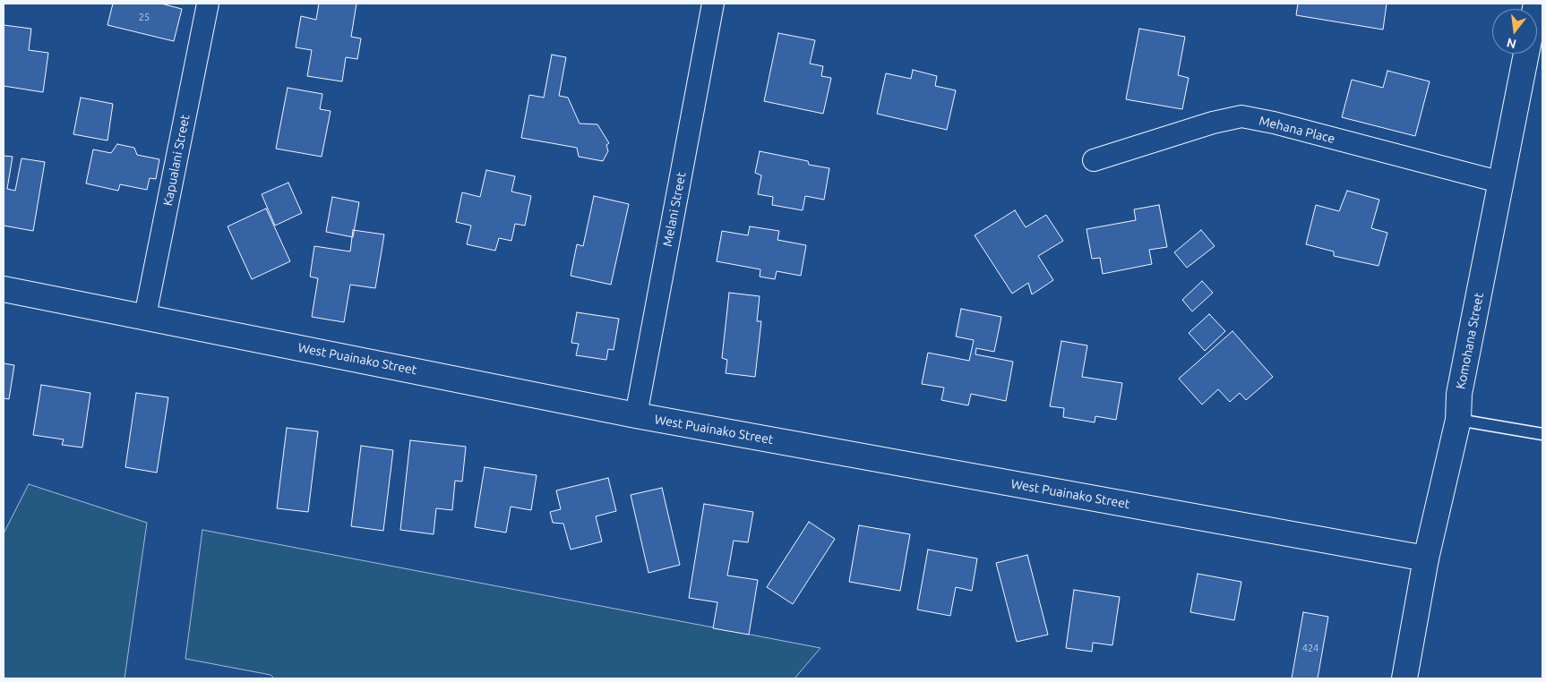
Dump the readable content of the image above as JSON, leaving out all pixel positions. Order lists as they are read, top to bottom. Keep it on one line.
{"streets":{"main road":["Komohana Street","West Puainako Street"],"street":["Mehana Place","Kapualani Street","Melani Street"]},"crossings":[["Mehana Place","Komohana Street"],["Kapualani Street","West Puainako Street"],["Melani Street","West Puainako Street"],["Komohana Street","West Puainako Street"]],"house_numbers":["25","424"],"north":"bottom"}
